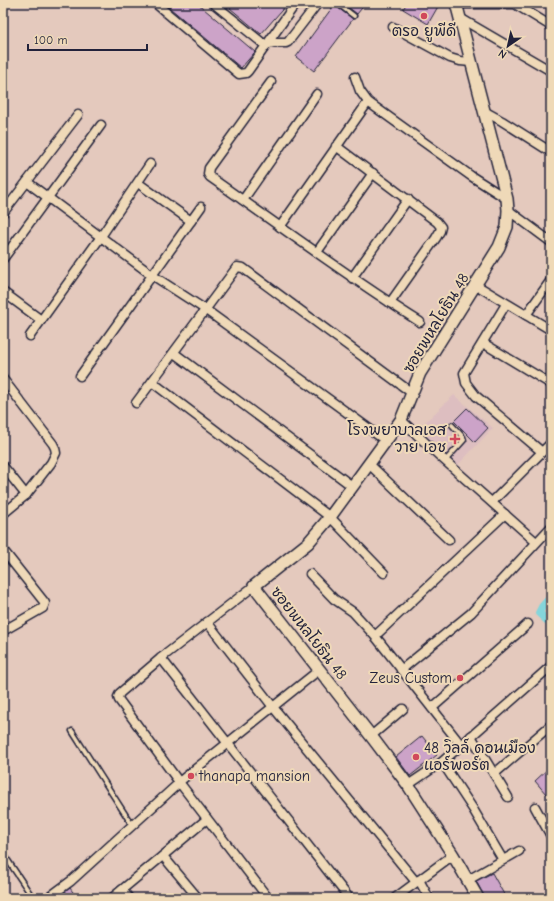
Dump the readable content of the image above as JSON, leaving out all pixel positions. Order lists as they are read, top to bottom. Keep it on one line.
{"streets":{"street":["ซอยพหลโยธิน 48"]},"places":{"other":["ตรอ ยูพีดี","Zeus Custom","48 วิลล์ ดอนเมือง แอร์พอร์ต","thanapa mansion"],"health":["โรงพยาบาลเอส วาย เอช"]},"scale_bar":"100 m","north":"bottom left"}
